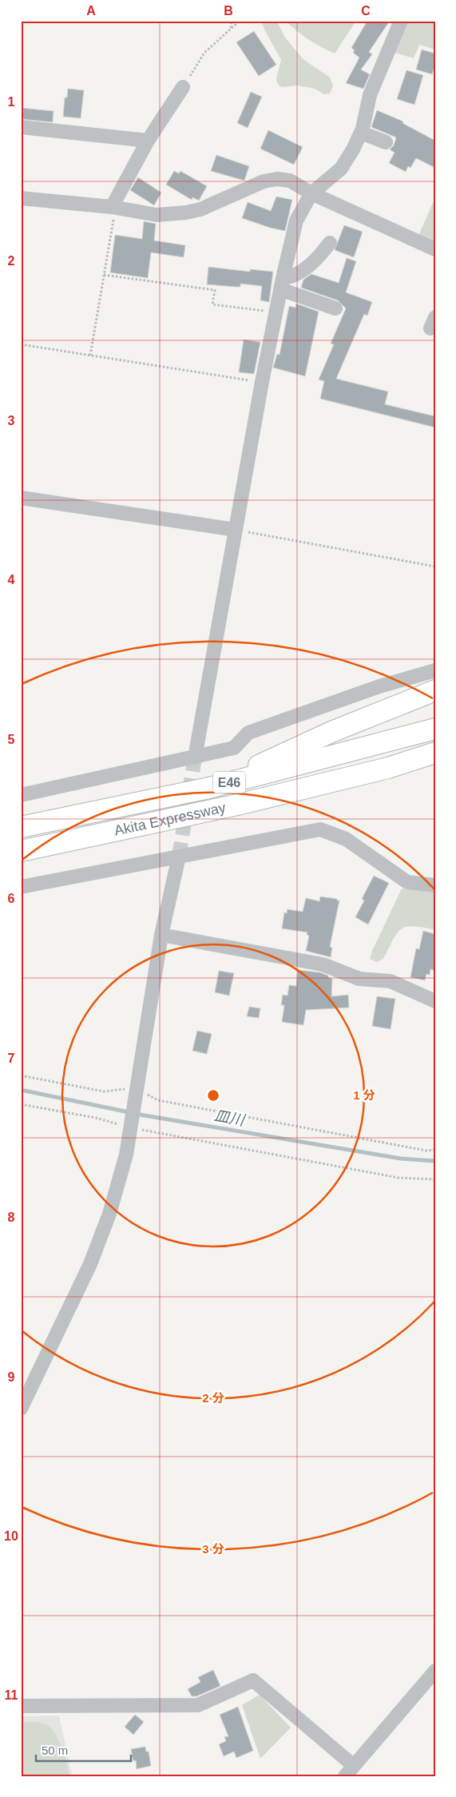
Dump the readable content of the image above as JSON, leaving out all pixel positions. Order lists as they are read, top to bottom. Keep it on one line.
{"streets":{"highway":["E46","Akita Expressway"]},"water":["皿川"],"scale_bar":"50 m","grid":{"columns":["A","B","C"],"rows":["1","2","3","4","5","6","7","8","9","10","11"]},"rings":["1 分","2 分","3 分"]}
